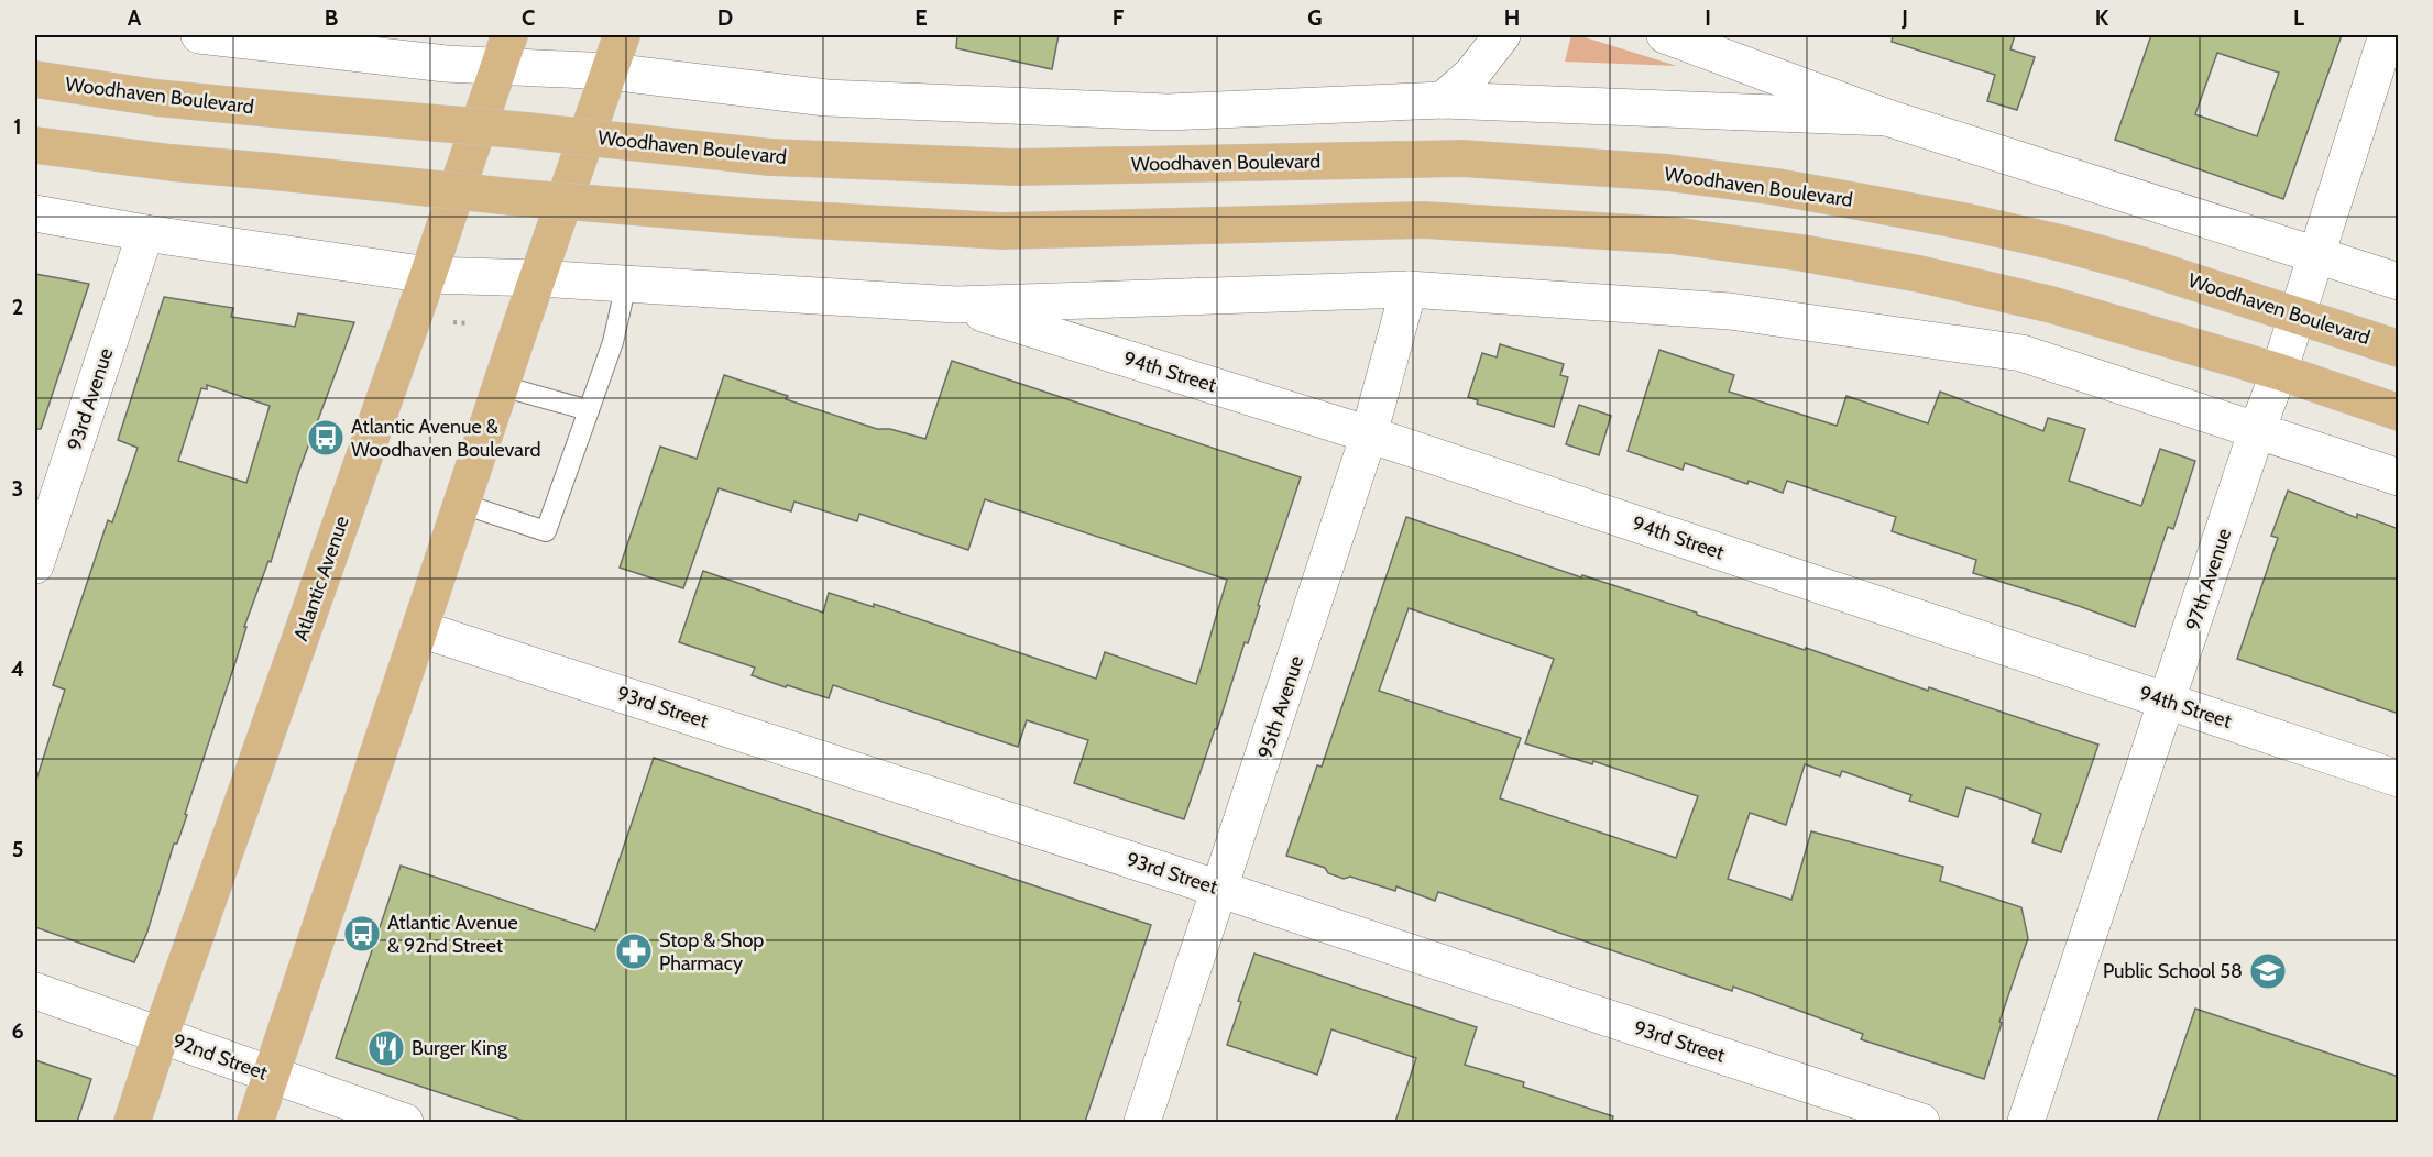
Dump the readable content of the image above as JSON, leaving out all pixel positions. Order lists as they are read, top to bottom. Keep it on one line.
{"streets":{"main road":["Woodhaven Boulevard","Atlantic Avenue"],"street":["94th Street","93rd Avenue","97th Avenue","93rd Street","95th Avenue","92nd Street"]},"crossings":[["Woodhaven Boulevard","97th Avenue"],["94th Street","97th Avenue"],["94th Street","95th Avenue"],["Atlantic Avenue","92nd Street"],["93rd Street","95th Avenue"]],"places":{"bus stop":["Atlantic Avenue & Woodhaven Boulevard","Atlantic Avenue & 92nd Street"],"pharmacy":["Stop & Shop Pharmacy"],"school or university":["Public School 58"],"restaurant":["Burger King"]},"grid":{"columns":["A","B","C","D","E","F","G","H","I","J","K","L"],"rows":["1","2","3","4","5","6"]}}
